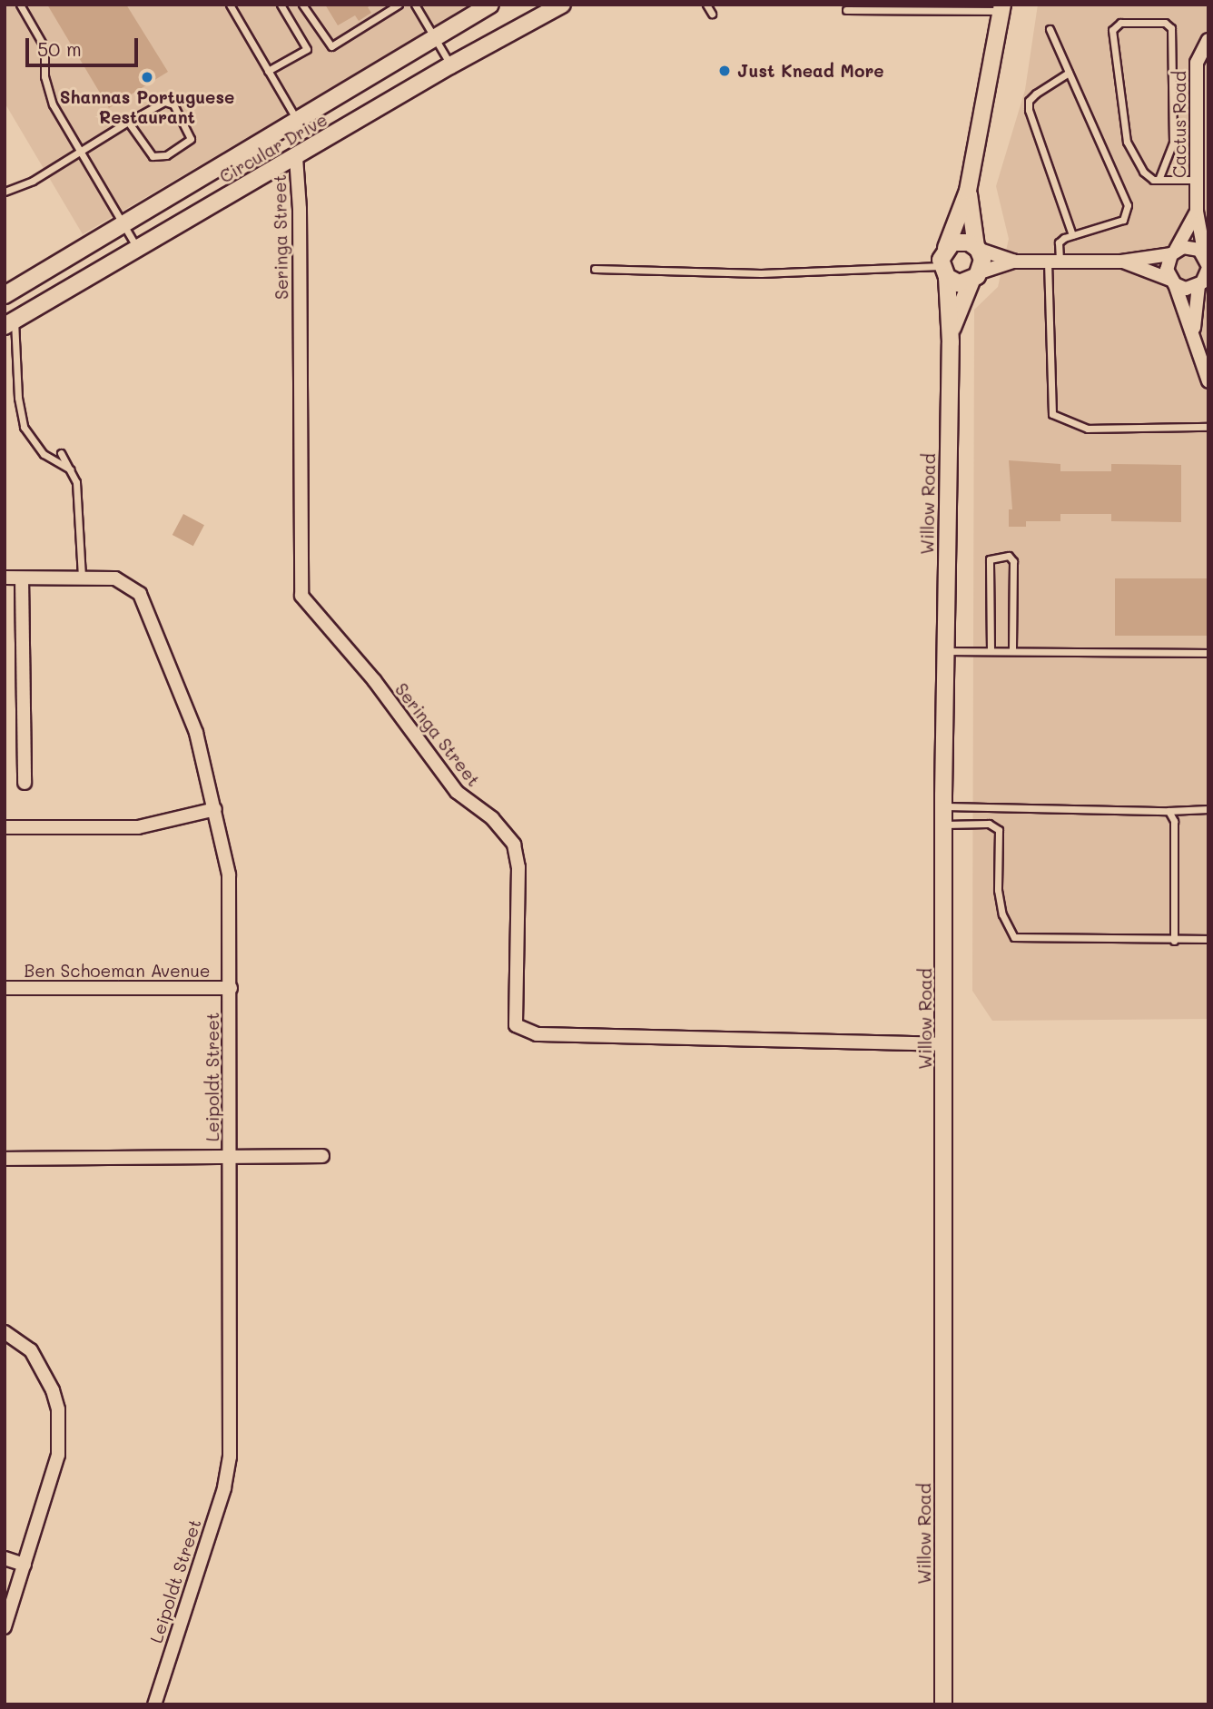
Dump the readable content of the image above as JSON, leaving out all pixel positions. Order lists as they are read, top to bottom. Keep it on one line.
{"streets":{"street":["Cactus Road","Circular Drive","Seringa Street","Willow Road","Ben Schoeman Avenue","Leipoldt Street"]},"crossings":[["Circular Drive","Seringa Street"],["Seringa Street","Willow Road"],["Ben Schoeman Avenue","Leipoldt Street"]],"places":["Just Knead More","Shannas Portuguese Restaurant"],"scale_bar":"50 m"}
